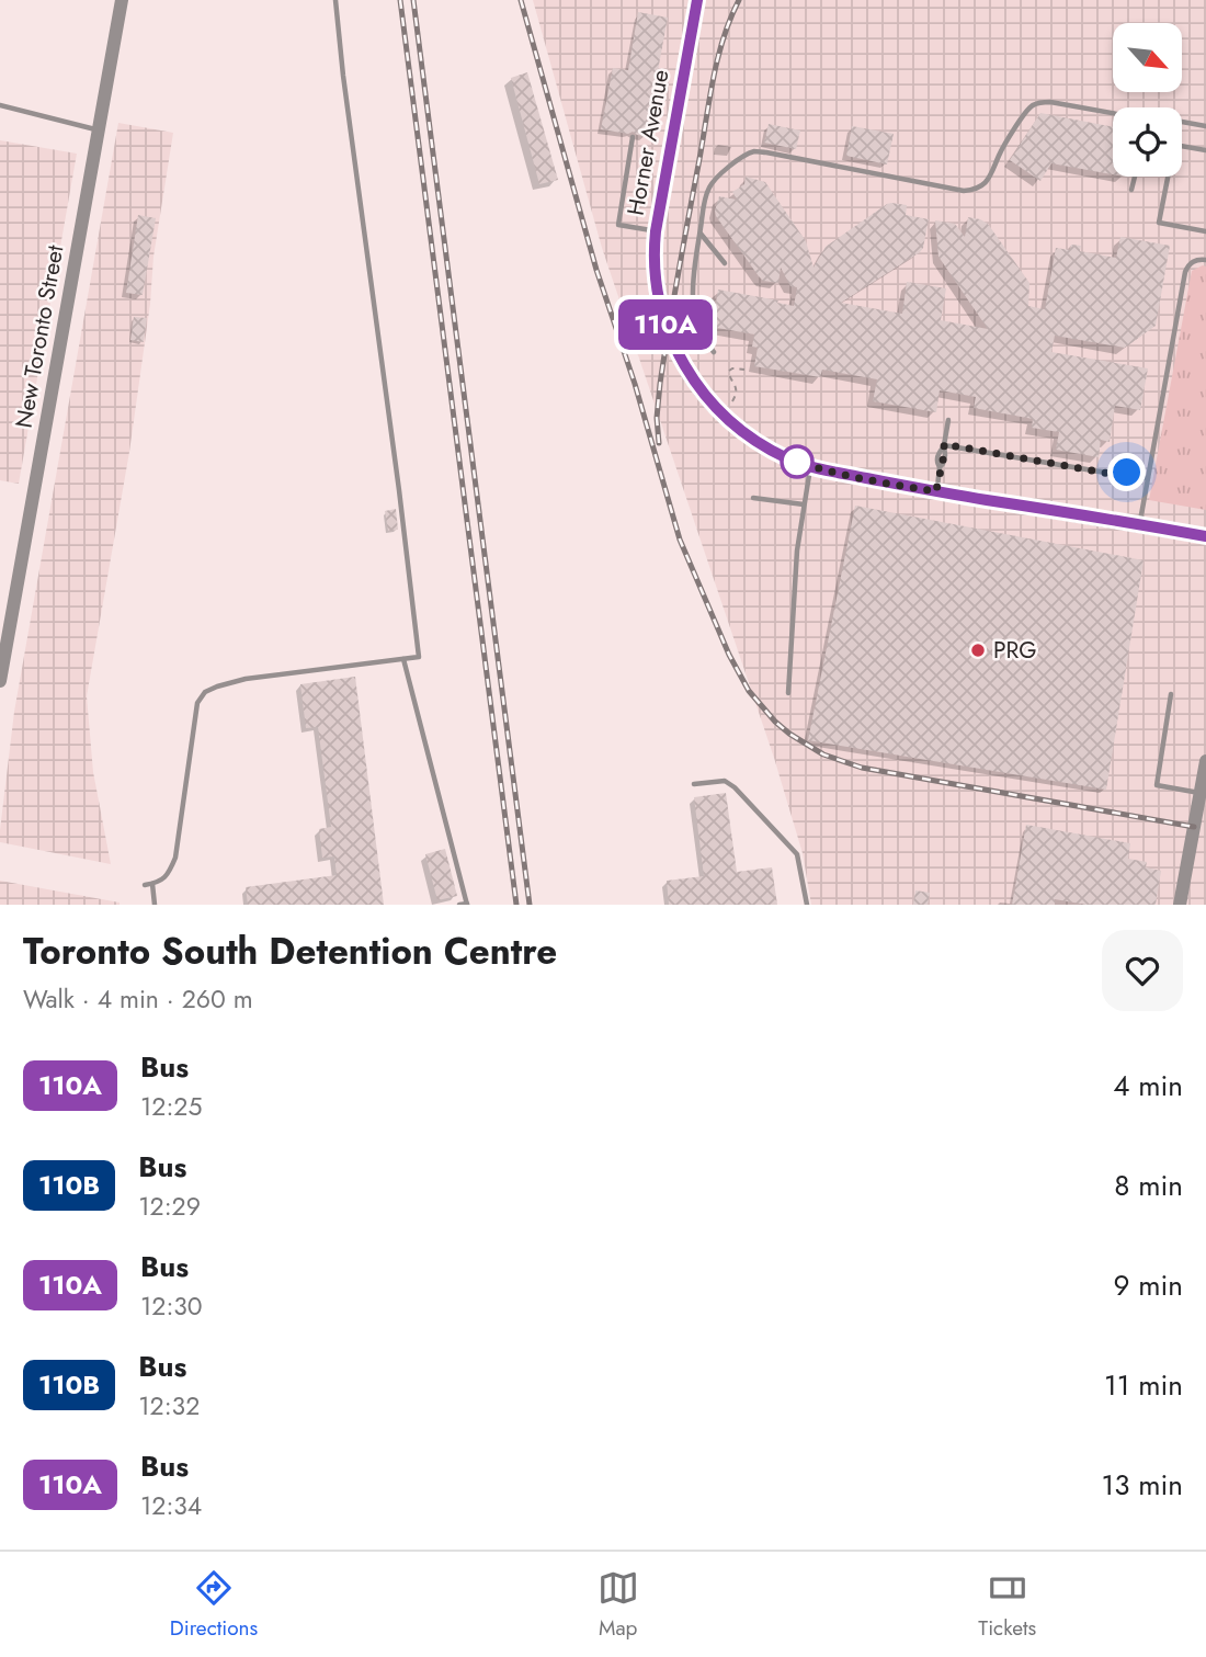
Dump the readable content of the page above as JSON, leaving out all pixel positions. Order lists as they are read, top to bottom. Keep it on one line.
{"streets":{"main road":["Horner Avenue"],"street":["New Toronto Street"]},"places":["PRG"],"lines":["bus line 110A"],"north":"bottom right","page":{"on_map":"110A","heading":["Toronto South Detention Centre","Walk · 4 min · 260 m"],"list":[{"mark":"110A","name":"Bus","note":"12:25","value":"4 min"},{"mark":"110B","name":"Bus","note":"12:29","value":"8 min"},{"mark":"110A","name":"Bus","note":"12:30","value":"9 min"},{"mark":"110B","name":"Bus","note":"12:32","value":"11 min"},{"mark":"110A","name":"Bus","note":"12:34","value":"13 min"}],"tabs":["Directions","Map","Tickets"]}}
